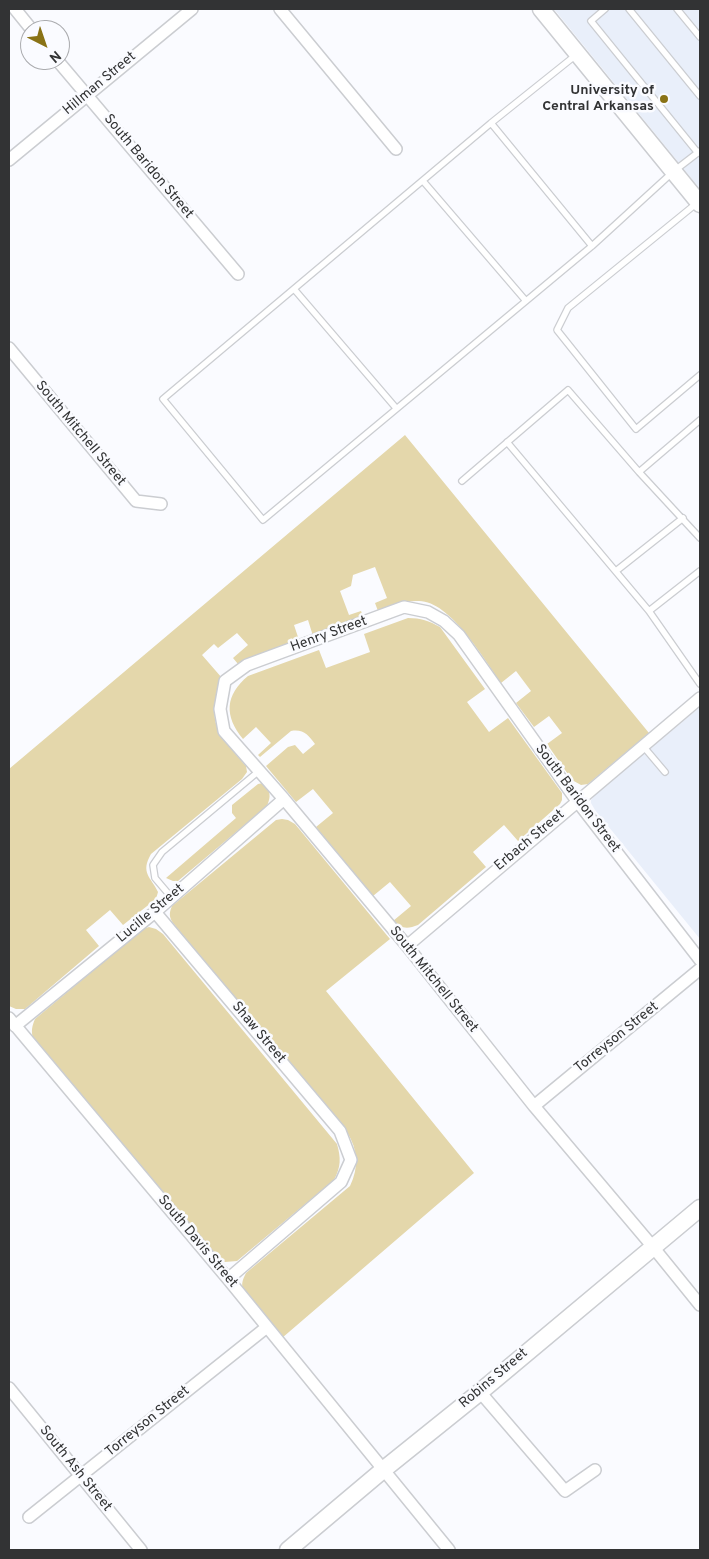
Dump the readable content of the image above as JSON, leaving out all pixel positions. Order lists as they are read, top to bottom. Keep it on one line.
{"streets":{"street":["Hillman Street","South Baridon Street","South Mitchell Street","Henry Street","Erbach Street","Lucille Street","Shaw Street","Torreyson Street","South Davis Street","Robins Street","South Ash Street"]},"crossings":[["Hillman Street","South Baridon Street"],["South Baridon Street","Henry Street"],["South Baridon Street","Erbach Street"],["South Mitchell Street","Henry Street"],["South Mitchell Street","Erbach Street"],["South Mitchell Street","Lucille Street"],["South Mitchell Street","Torreyson Street"],["South Mitchell Street","Robins Street"],["Lucille Street","Shaw Street"],["Lucille Street","South Davis Street"],["Shaw Street","South Davis Street"],["Torreyson Street","South Davis Street"],["Torreyson Street","South Ash Street"],["South Davis Street","Robins Street"]],"places":["University of Central Arkansas"],"north":"bottom right"}
